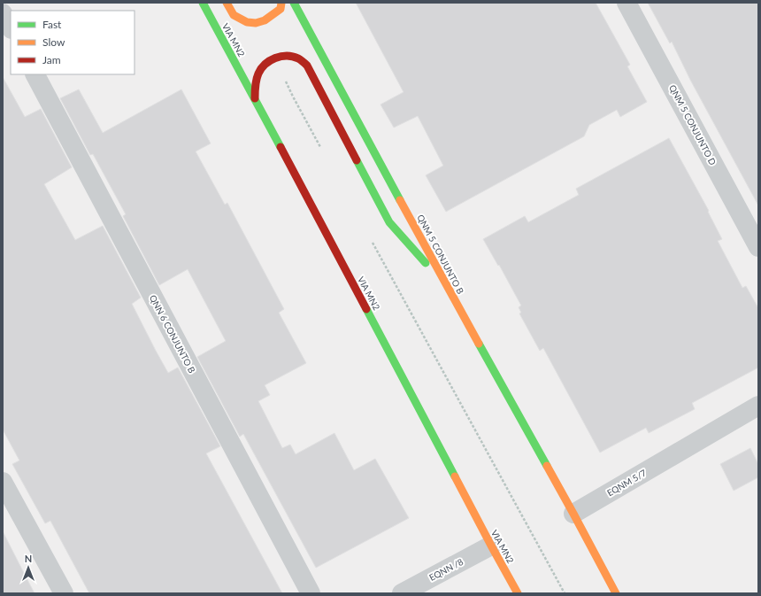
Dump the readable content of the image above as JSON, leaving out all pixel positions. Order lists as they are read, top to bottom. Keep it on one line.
{"streets":{"main road":["VIA MN2","QNM 5 CONJUNTO B"],"street":["QNM 5 CONJUNTO D","QNN 6 CONJUNTO B","EQNM 5/7","EQNN /8"]},"crossings":[["VIA MN2","EQNN /8"],["QNM 5 CONJUNTO B","EQNM 5/7"]],"legend":["Fast","Slow","Jam"],"north":"top"}
